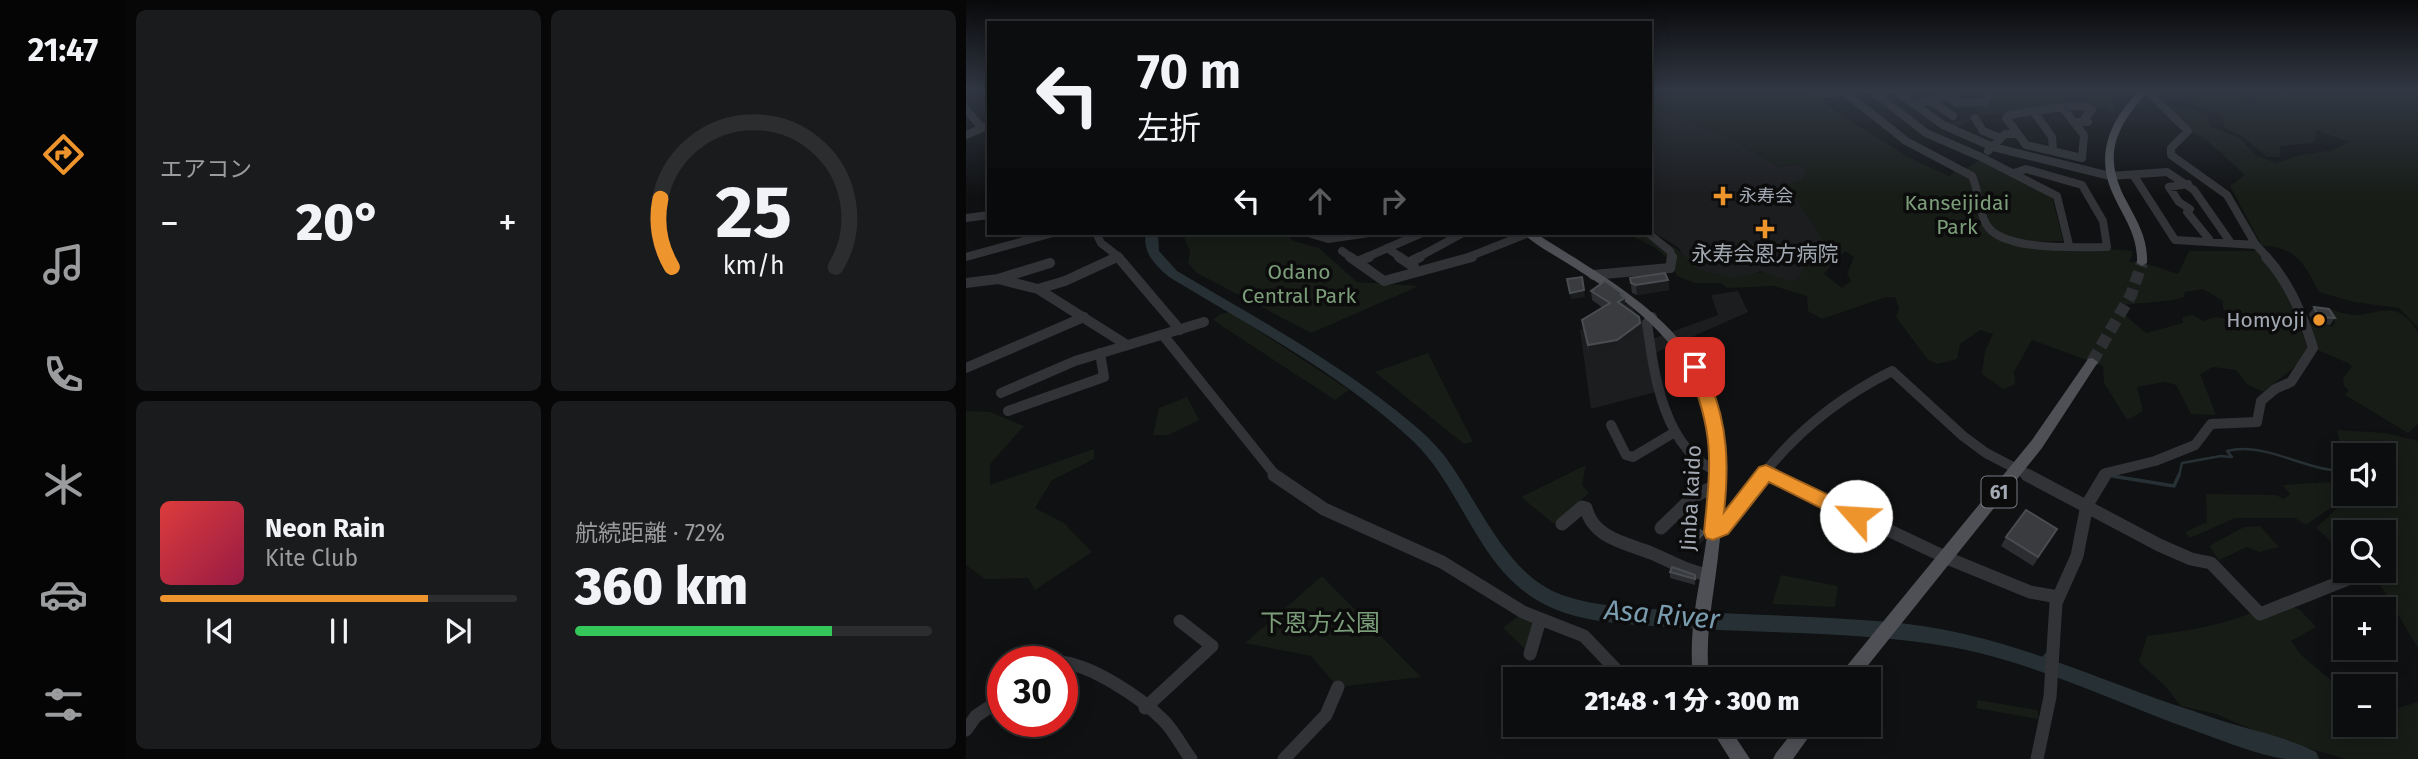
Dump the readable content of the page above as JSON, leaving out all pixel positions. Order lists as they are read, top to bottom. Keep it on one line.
{"streets":{"main road":["61","Jinba kaido"]},"water":["Asa River"],"parks":["Kanseijidai Park","Odano Central Park","下恩方公園"],"places":{"health":["永寿会","永寿会恩方病院"],"other":["Homyoji"]},"page":{"tabs":"21:47","tile":["エアコン",["航続距離 · 72%","360 km"]],"turn":["70 m","左折"],"heat":["−","20°","+"],"map_buttons":["+","−"],"song":["Neon Rain","Kite Club"],"limit":"30","trip":"21:48 · 1 分 · 300 m","gauge":["25","km/h"]}}
